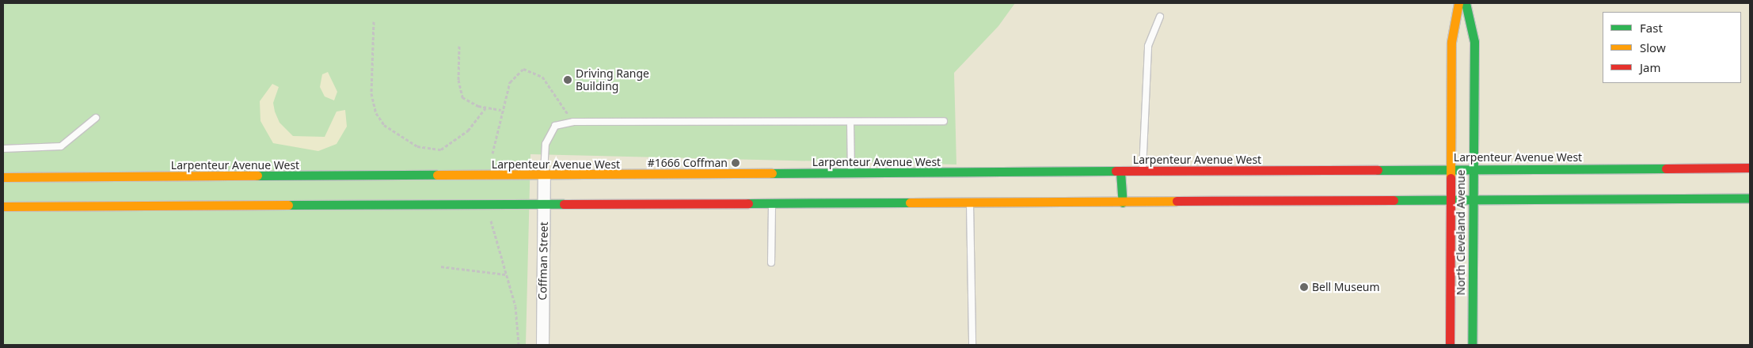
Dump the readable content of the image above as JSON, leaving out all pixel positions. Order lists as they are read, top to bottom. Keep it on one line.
{"streets":{"main road":["Larpenteur Avenue West","North Cleveland Avenue"],"street":["Coffman Street"]},"crossings":[["Larpenteur Avenue West","North Cleveland Avenue"],["Larpenteur Avenue West","Coffman Street"]],"places":["Driving Range Building","#1666 Coffman","Bell Museum"],"legend":["Fast","Slow","Jam"]}
